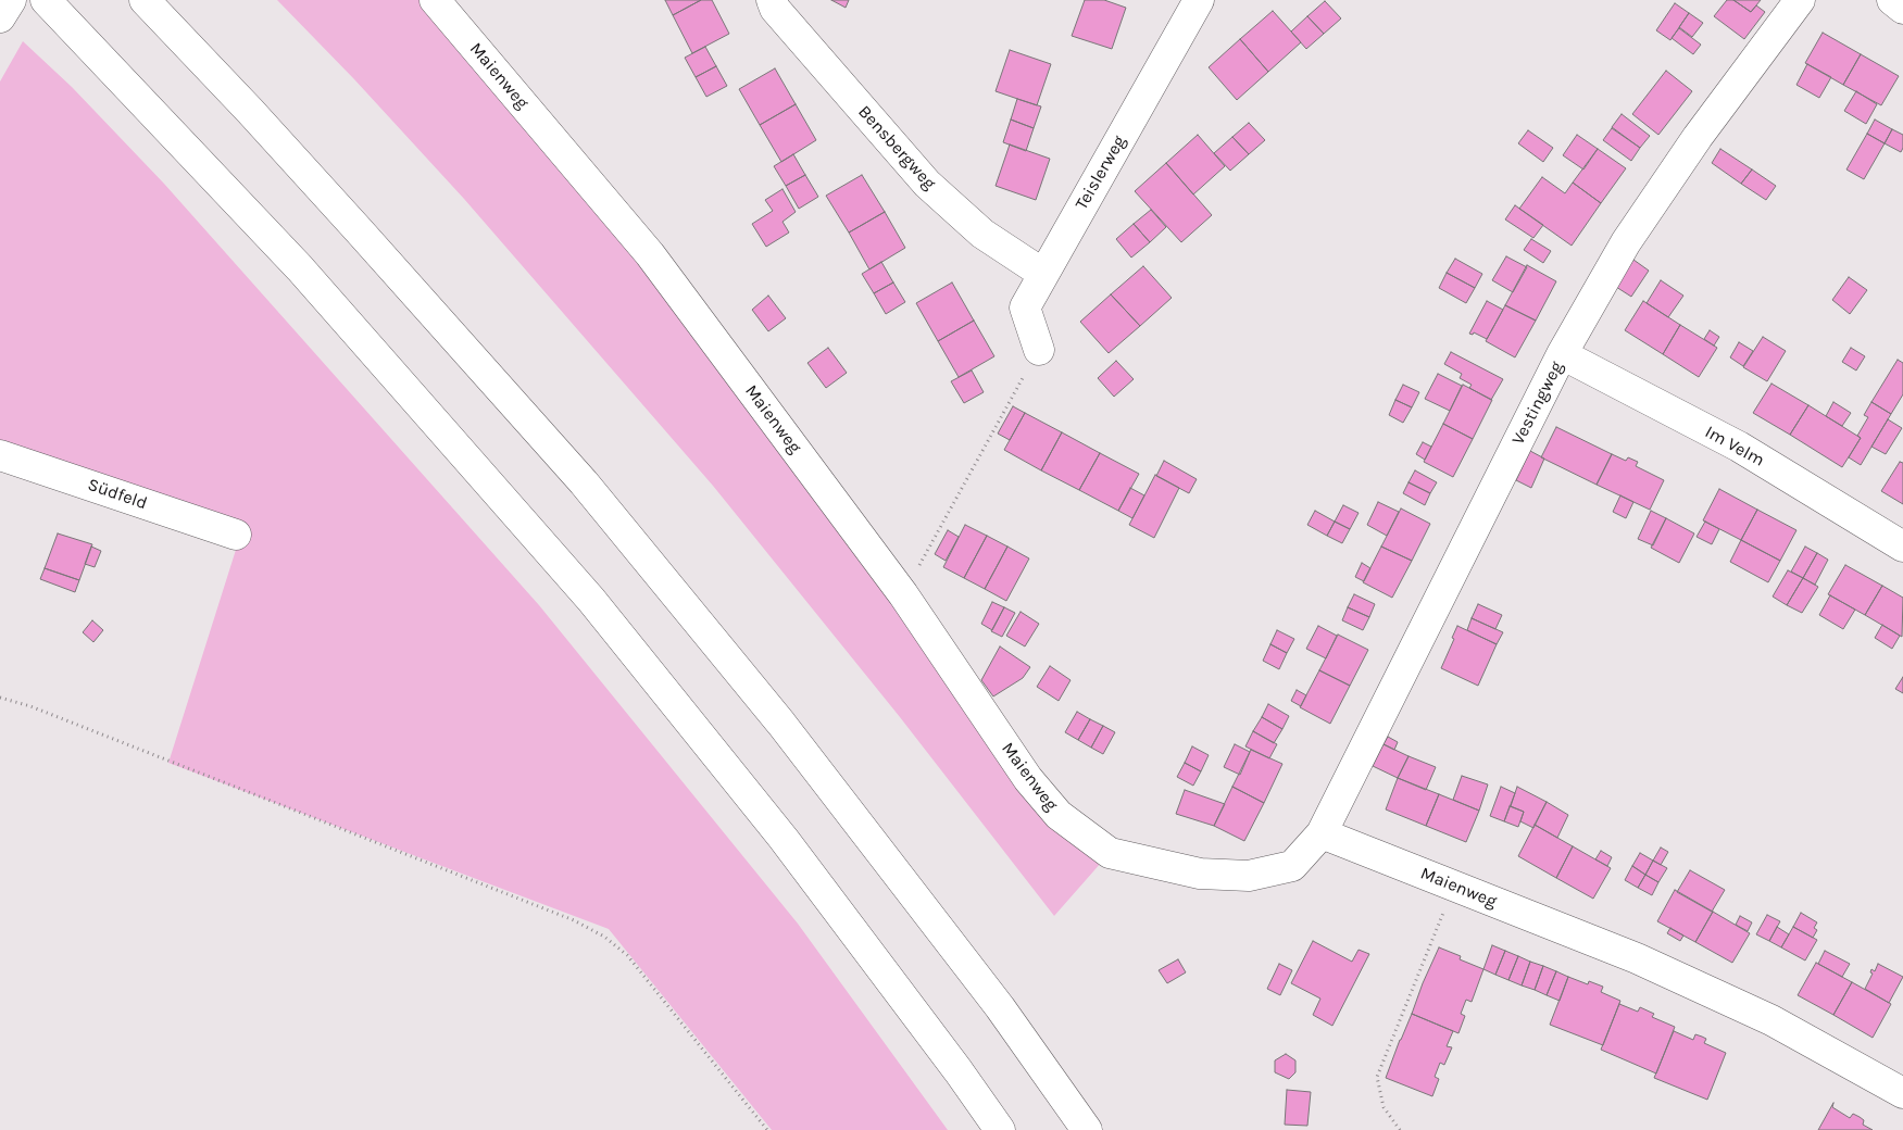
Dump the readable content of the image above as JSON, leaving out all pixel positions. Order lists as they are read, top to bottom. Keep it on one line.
{"streets":{"main road":["Maienweg","Bensbergweg","Teislerweg","Vestingweg","Im Velm","Südfeld"]},"crossings":[["Maienweg","Vestingweg"],["Bensbergweg","Teislerweg"],["Vestingweg","Im Velm"]]}
